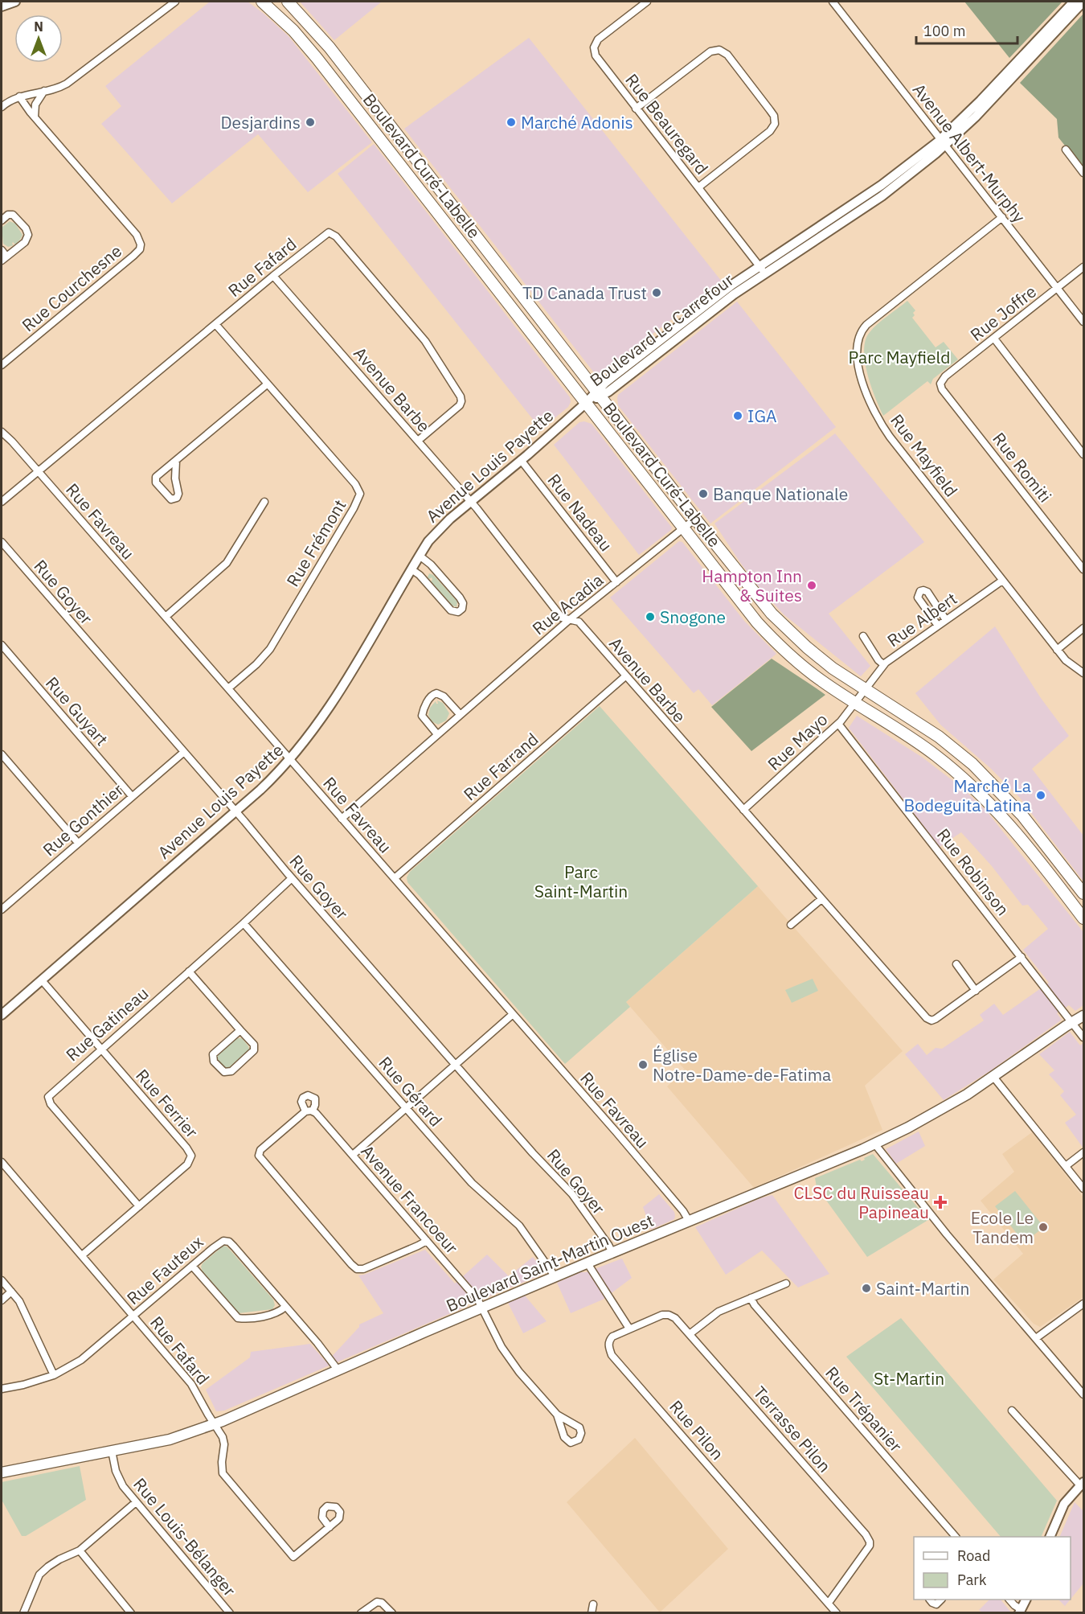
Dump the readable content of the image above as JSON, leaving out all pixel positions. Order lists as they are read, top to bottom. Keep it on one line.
{"streets":{"main road":["Boulevard Curé-Labelle","Boulevard Saint-Martin Ouest"],"street":["Rue Beauregard","Avenue Albert-Murphy","Rue Fafard","Rue Courchesne","Rue Joffre","Boulevard Le Carrefour","Avenue Barbe","Rue Mayfield","Avenue Louis Payette","Rue Romiti","Rue Nadeau","Rue Favreau","Rue Frémont","Rue Goyer","Rue Acadia","Rue Albert","Rue Guyart","Rue Mayo","Rue Farrand","Rue Gonthier","Rue Robinson","Rue Gatineau","Rue Gérard","Rue Ferrier","Avenue Francoeur","Rue Fauteux","Rue Trépanier","Terrasse Pilon","Rue Pilon","Rue Louis-Bélanger"]},"crossings":[["Rue Beauregard","Boulevard Le Carrefour"],["Avenue Albert-Murphy","Rue Joffre"],["Avenue Albert-Murphy","Boulevard Le Carrefour"],["Avenue Albert-Murphy","Rue Mayfield"],["Boulevard Curé-Labelle","Boulevard Le Carrefour"],["Boulevard Curé-Labelle","Avenue Louis Payette"],["Boulevard Curé-Labelle","Rue Acadia"],["Boulevard Curé-Labelle","Rue Albert"],["Boulevard Curé-Labelle","Rue Mayo"],["Rue Fafard","Avenue Barbe"],["Rue Fafard","Rue Favreau"],["Rue Fafard","Rue Frémont"],["Rue Fafard","Rue Ferrier"],["Rue Fafard","Boulevard Saint-Martin Ouest"],["Rue Fafard","Rue Fauteux"],["Rue Joffre","Rue Romiti"],["Boulevard Le Carrefour","Avenue Louis Payette"],["Avenue Barbe","Avenue Louis Payette"],["Avenue Barbe","Rue Acadia"],["Avenue Barbe","Rue Mayo"],["Avenue Barbe","Rue Farrand"],["Avenue Barbe","Rue Robinson"],["Rue Mayfield","Rue Albert"],["Avenue Louis Payette","Rue Nadeau"],["Avenue Louis Payette","Rue Favreau"],["Avenue Louis Payette","Rue Goyer"],["Avenue Louis Payette","Rue Ferrier"],["Rue Nadeau","Rue Acadia"],["Rue Favreau","Rue Frémont"],["Rue Favreau","Rue Acadia"],["Rue Favreau","Rue Farrand"],["Rue Favreau","Boulevard Saint-Martin Ouest"],["Rue Goyer","Rue Gonthier"],["Rue Goyer","Rue Gatineau"],["Rue Goyer","Boulevard Saint-Martin Ouest"],["Rue Albert","Rue Mayo"],["Rue Guyart","Rue Gonthier"],["Rue Mayo","Rue Robinson"],["Rue Robinson","Boulevard Saint-Martin Ouest"],["Rue Gatineau","Rue Gérard"],["Rue Gatineau","Rue Ferrier"],["Rue Gérard","Boulevard Saint-Martin Ouest"],["Avenue Francoeur","Boulevard Saint-Martin Ouest"],["Boulevard Saint-Martin Ouest","Rue Fauteux"],["Boulevard Saint-Martin Ouest","Rue Louis-Bélanger"],["Terrasse Pilon","Rue Pilon"]],"parks":["Parc Mayfield","Parc Saint-Martin","St-Martin"],"places":{"other":["Desjardins","Marché Adonis","TD Canada Trust","IGA","Banque Nationale","Hampton Inn & Suites","Snogone","Marché La Bodeguita Latina","Église Notre-Dame-de-Fatima","Ecole Le Tandem","Saint-Martin"],"health":["CLSC du Ruisseau Papineau"]},"legend":["Road","Park"],"scale_bar":"100 m","north":"top"}
